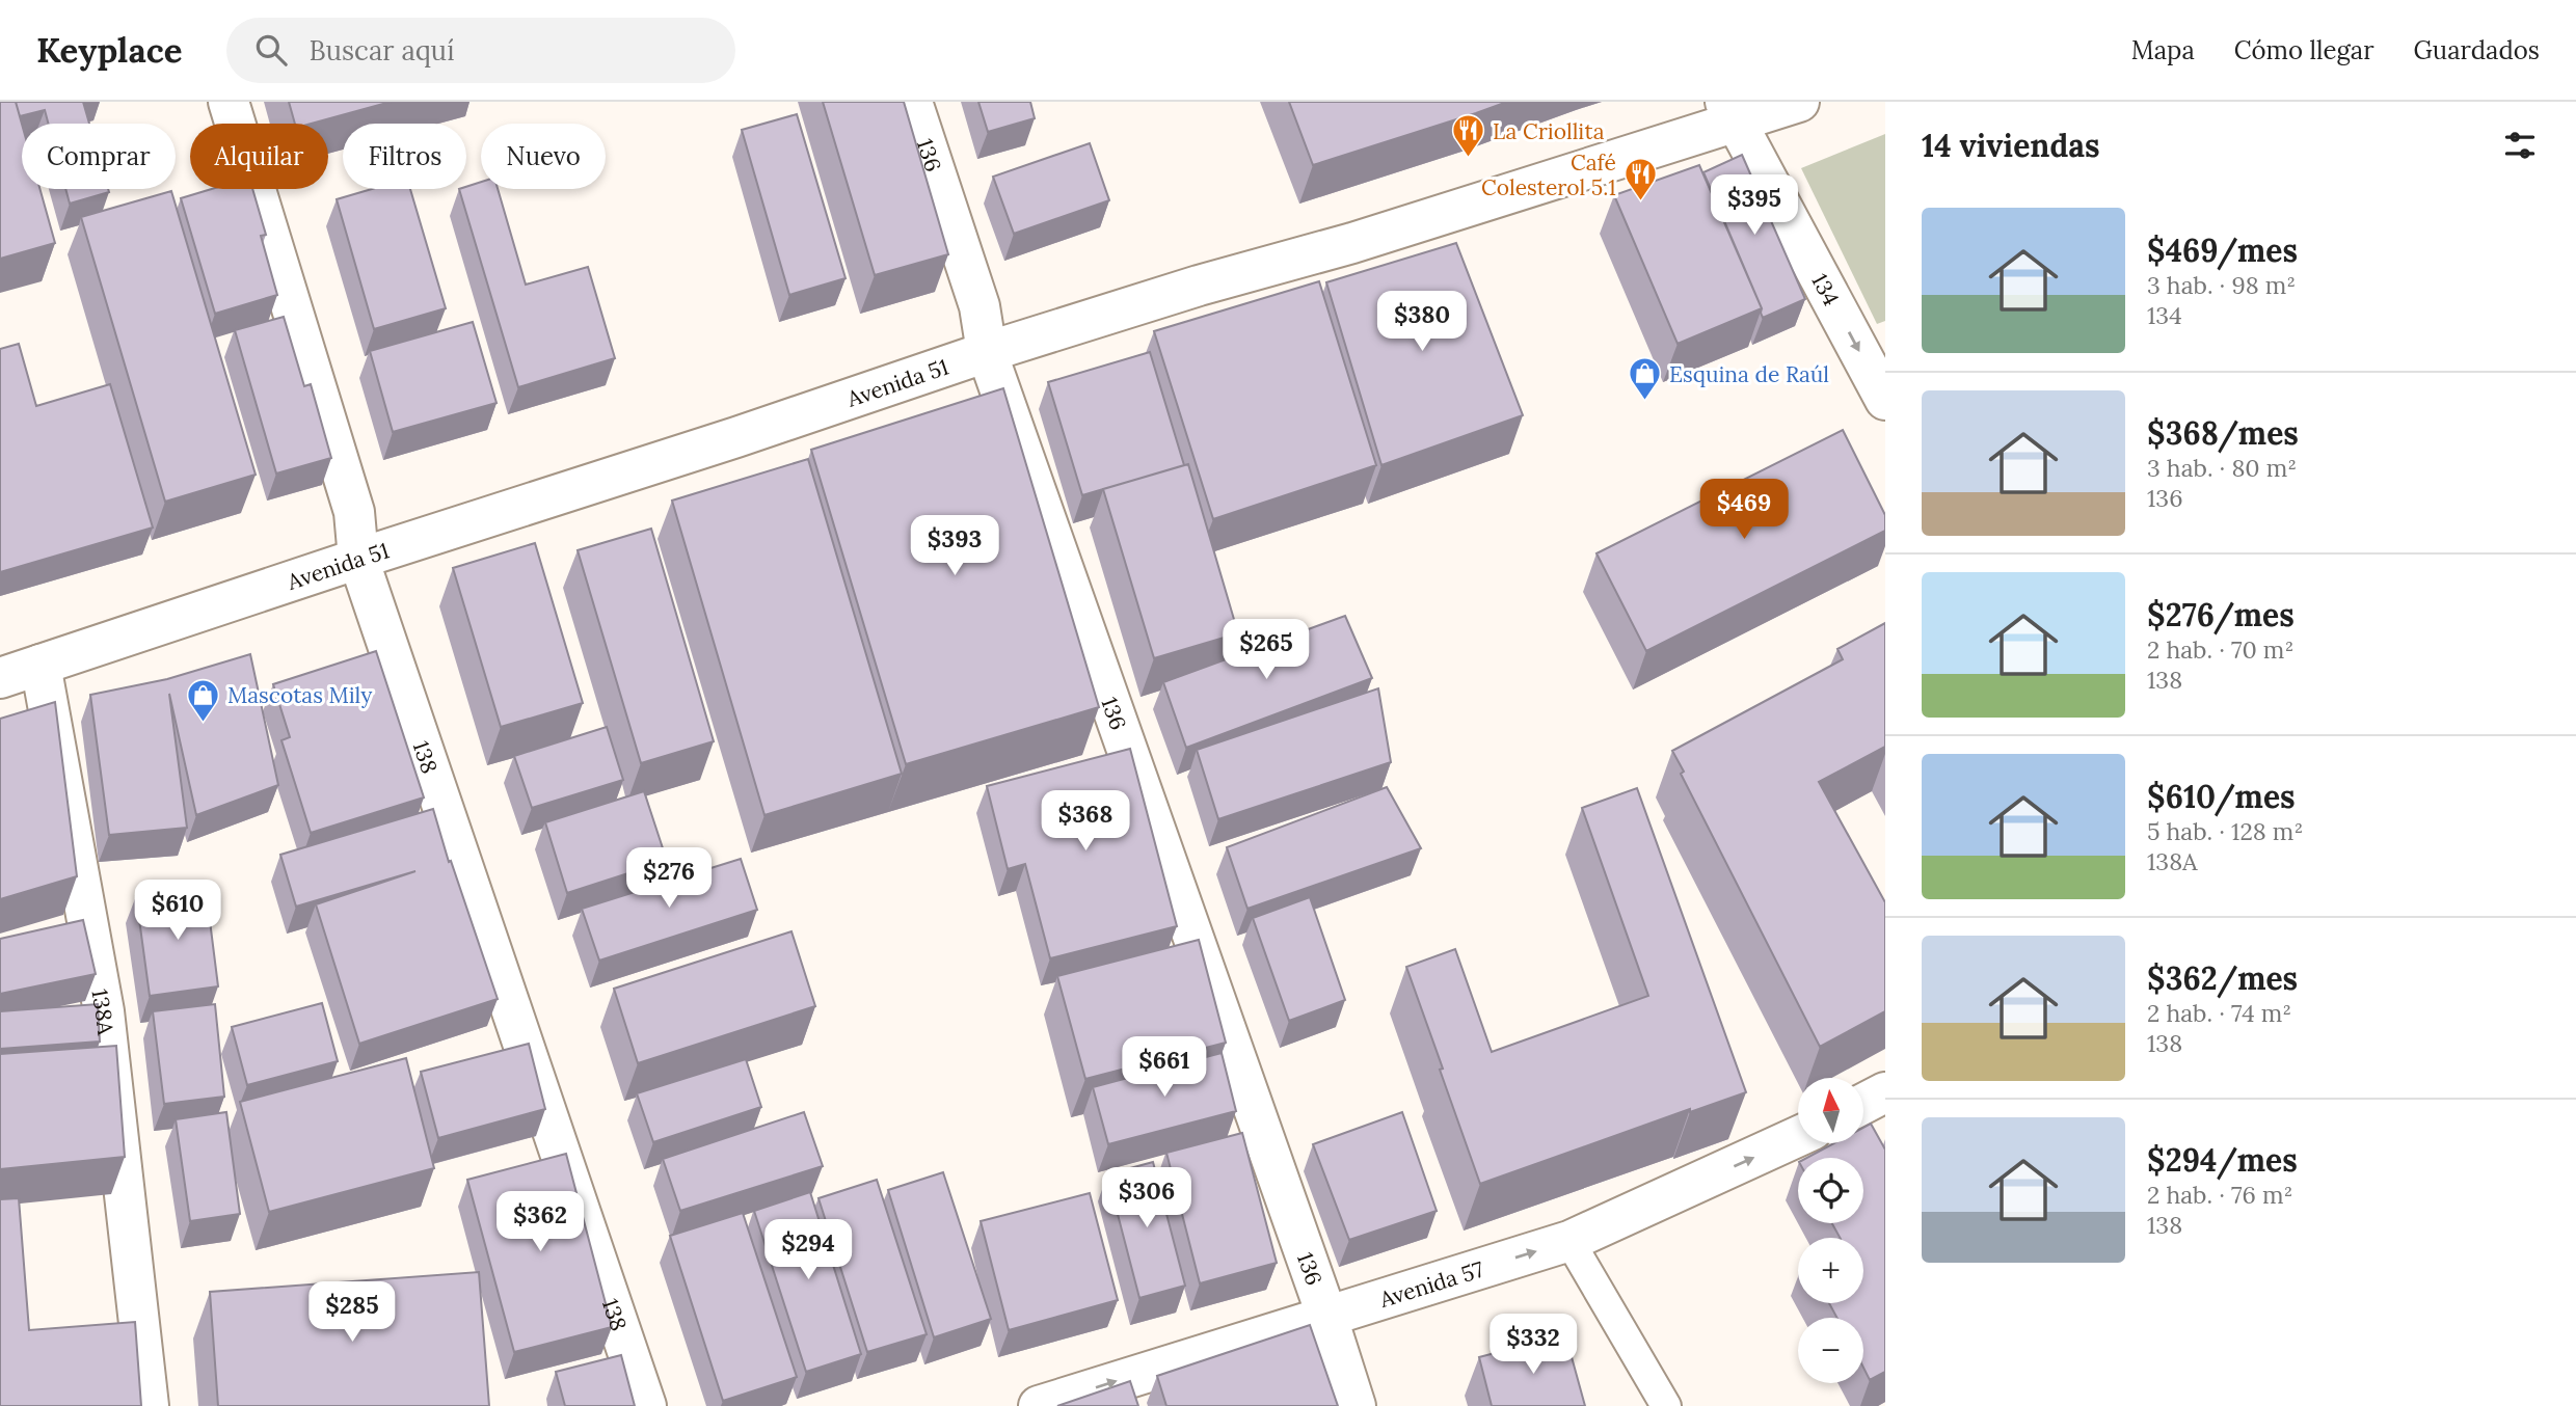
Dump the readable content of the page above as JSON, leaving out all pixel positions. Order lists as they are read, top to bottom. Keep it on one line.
{"streets":{"street":["136","134","Avenida 51","138","138A","Avenida 57"]},"crossings":[["136","Avenida 51"],["136","Avenida 57"],["134","Avenida 51"],["Avenida 51","138"],["Avenida 51","138A"]],"one_way":["134","Avenida 57"],"places":{"restaurant":["La Criollita","Café Colesterol 5.1"],"shop":["Esquina de Raúl","Mascotas Mily"]},"north":"top","page":{"header":"Keyplace","search":"Buscar aquí","nav":["Mapa","Cómo llegar","Guardados"],"heading":"14 viviendas","chip":["Comprar","Alquilar","Filtros","Nuevo"],"price":["$395","$380","$469","$393","$265","$368","$276","$610","$661","$306","$362","$294","$285","$332"],"list":[{"name":"$469/mes","note":"3 hab. · 98 m² · 134"},{"name":"$368/mes","note":"3 hab. · 80 m² · 136"},{"name":"$276/mes","note":"2 hab. · 70 m² · 138"},{"name":"$610/mes","note":"5 hab. · 128 m² · 138A"},{"name":"$362/mes","note":"2 hab. · 74 m² · 138"},{"name":"$294/mes","note":"2 hab. · 76 m² · 138"}],"map_buttons":["+","−"]}}
